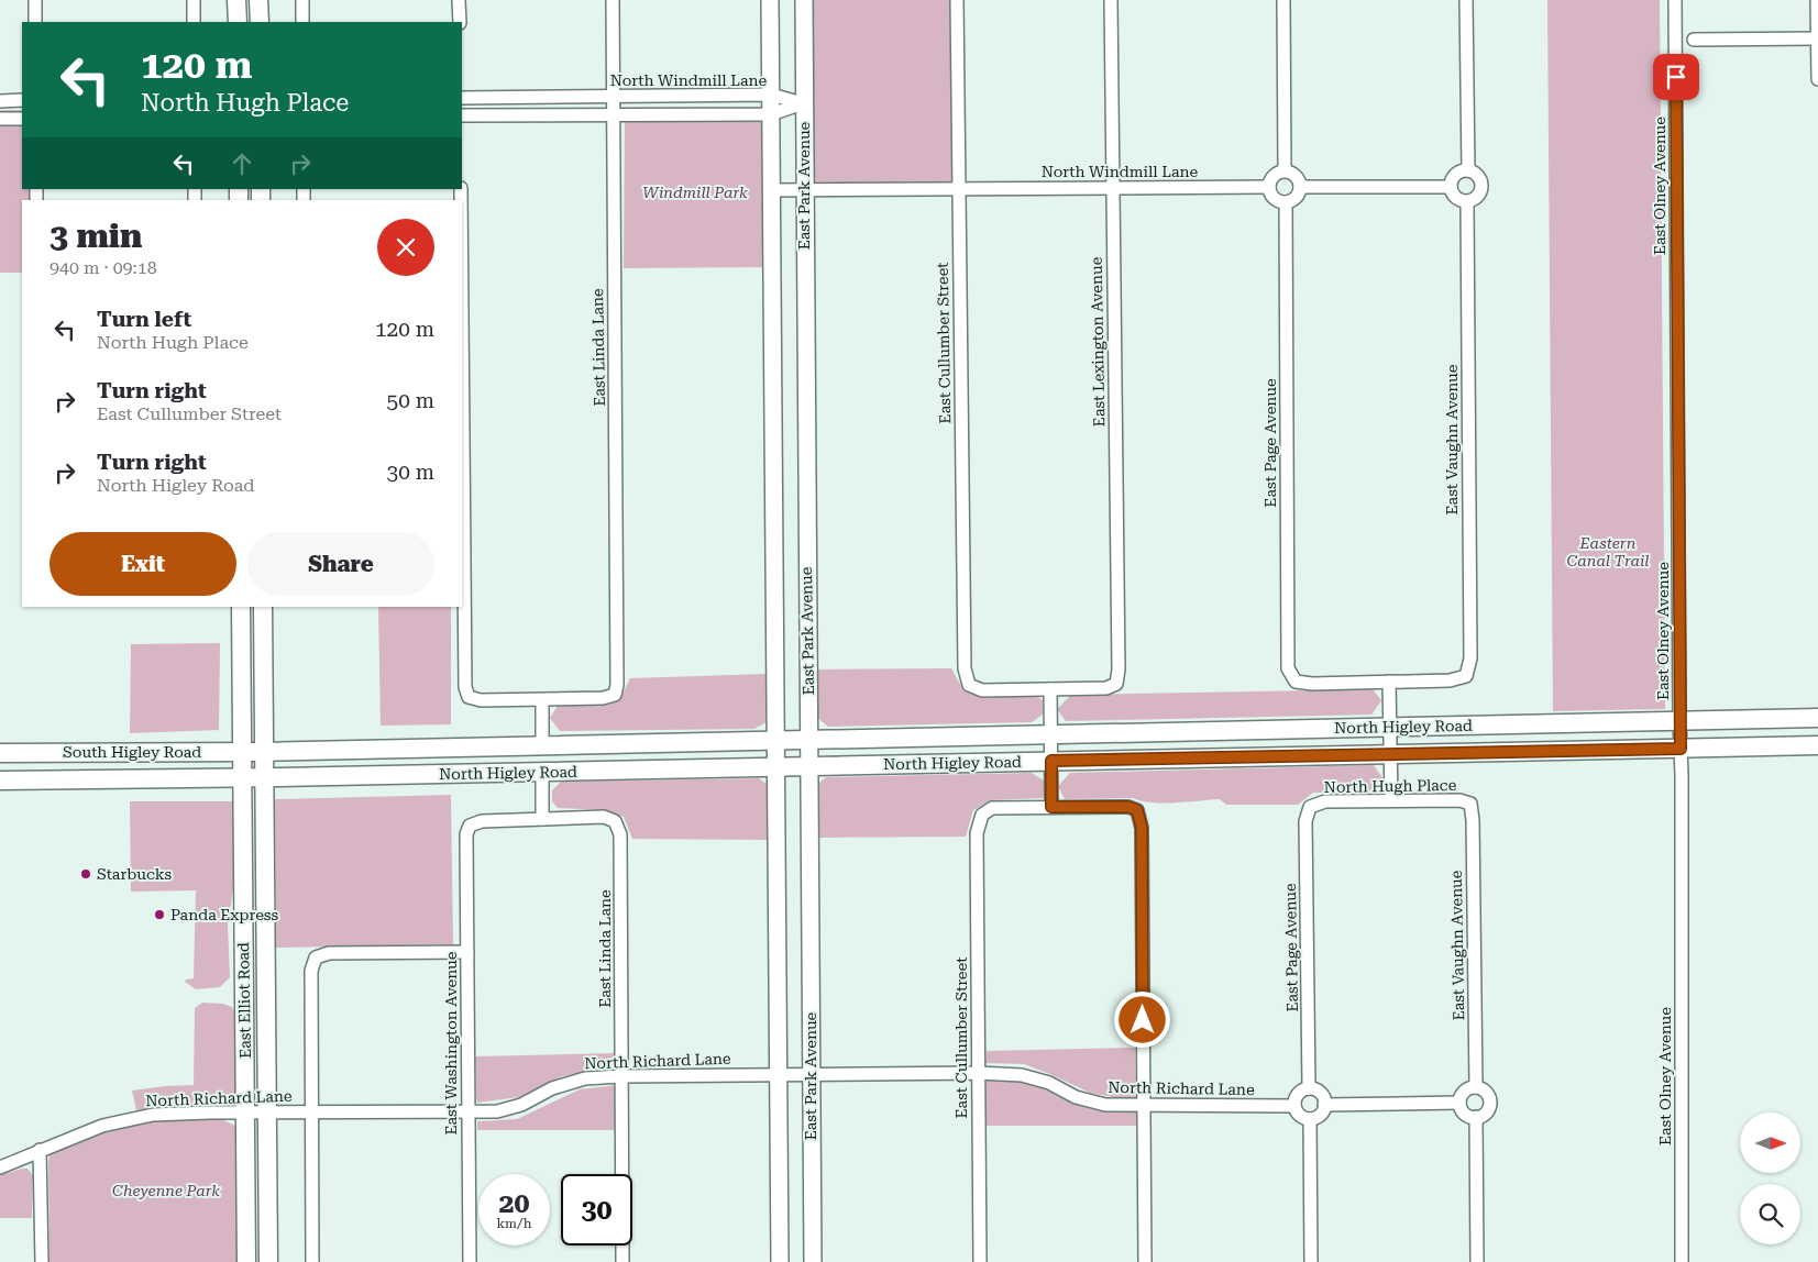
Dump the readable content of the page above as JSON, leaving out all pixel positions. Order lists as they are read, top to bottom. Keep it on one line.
{"streets":{"main road":["North Higley Road","South Higley Road","East Elliot Road"],"street":["North Windmill Lane","East Park Avenue","East Olney Avenue","East Lexington Avenue","East Cullumber Street","East Linda Lane","East Vaughn Avenue","East Page Avenue","North Hugh Place","East Washington Avenue","North Richard Lane"]},"crossings":[["North Windmill Lane","East Park Avenue"],["North Windmill Lane","East Lexington Avenue"],["North Windmill Lane","East Cullumber Street"],["North Windmill Lane","East Linda Lane"],["North Windmill Lane","East Page Avenue"],["East Park Avenue","North Higley Road"],["East Park Avenue","North Richard Lane"],["East Olney Avenue","North Higley Road"],["East Lexington Avenue","East Cullumber Street"],["East Cullumber Street","North Richard Lane"],["East Linda Lane","East Washington Avenue"],["East Linda Lane","North Richard Lane"],["East Vaughn Avenue","East Page Avenue"],["East Vaughn Avenue","North Hugh Place"],["East Page Avenue","North Hugh Place"],["East Page Avenue","North Richard Lane"],["North Higley Road","South Higley Road"],["North Higley Road","East Elliot Road"],["South Higley Road","East Elliot Road"],["East Elliot Road","North Richard Lane"],["East Washington Avenue","North Richard Lane"]],"parks":["Windmill Park","Eastern Canal Trail","Cheyenne Park"],"places":["Starbucks","Panda Express"],"north":"right","page":{"turn":["120 m","North Hugh Place"],"heading":["3 min","940 m · 09:18"],"list":[{"name":"Turn left","note":"North Hugh Place","value":"120 m"},{"name":"Turn right","note":"East Cullumber Street","value":"50 m"},{"name":"Turn right","note":"North Higley Road","value":"30 m"}],"buttons":["Exit","Share"],"speed":"20 km/h","limit":"30"}}
